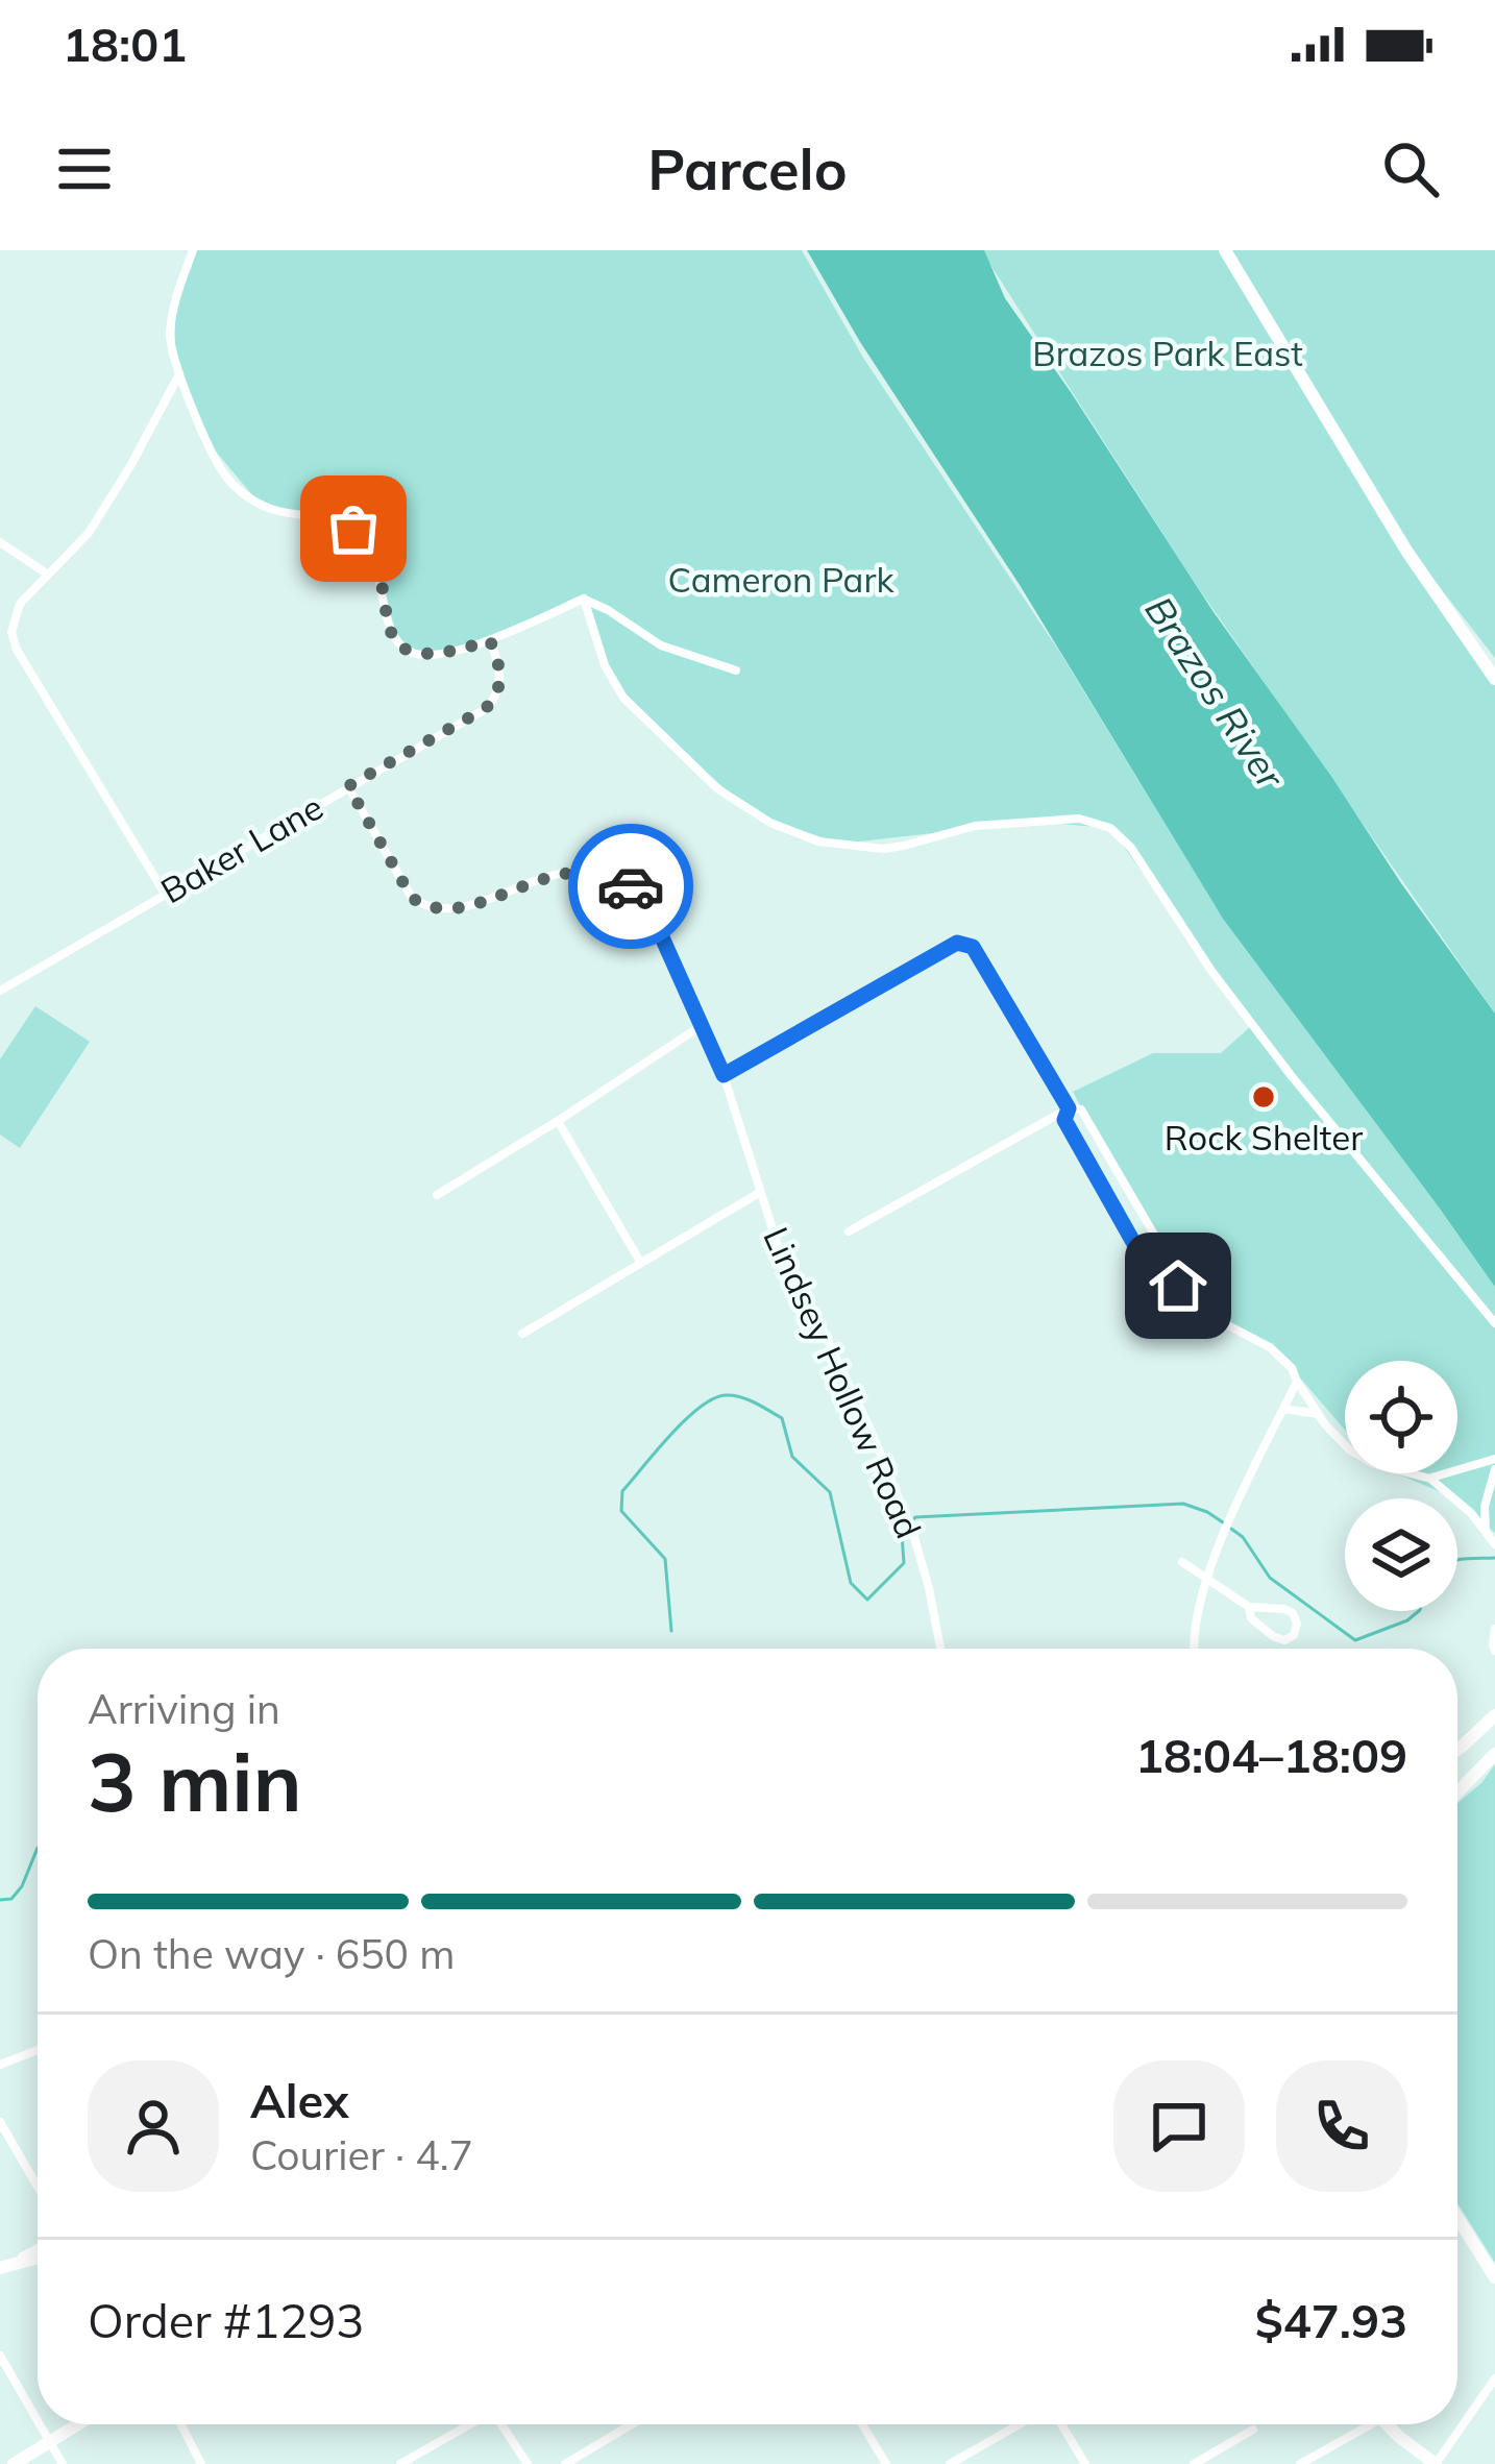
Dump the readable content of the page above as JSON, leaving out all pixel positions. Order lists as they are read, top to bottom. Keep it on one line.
{"streets":{"street":["Baker Lane","Lindsey Hollow Road"]},"crossings":[["Baker Lane","Lindsey Hollow Road"]],"water":["Brazos River"],"parks":["Brazos Park East","Cameron Park"],"places":["Rock Shelter"],"page":{"status":"18:01","header":"Parcelo","heading":["3 min","Arriving in","18:04–18:09"],"panel":["Alex","Courier · 4.7","Order #1293","$47.93"],"bar":"On the way · 650 m"}}
